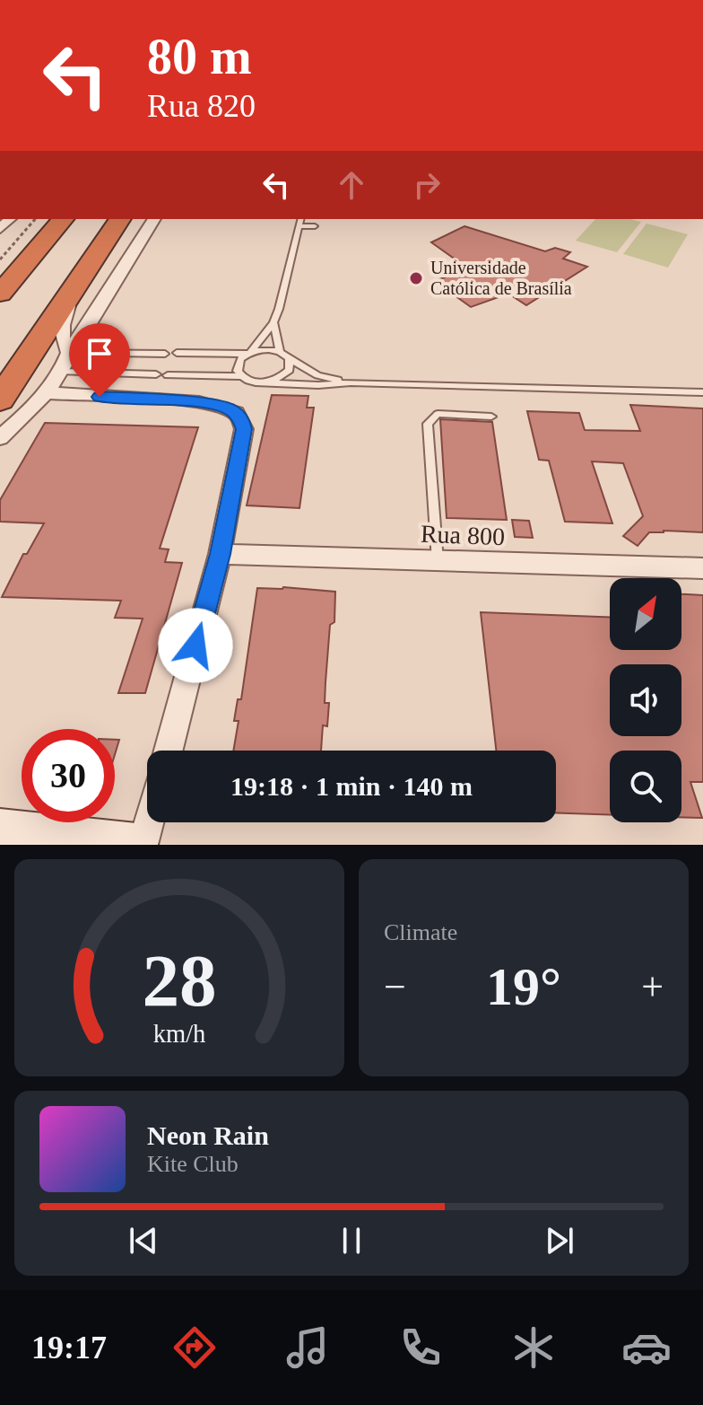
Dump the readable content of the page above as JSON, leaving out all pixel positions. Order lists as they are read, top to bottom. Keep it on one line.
{"streets":{"street":["Rua 800"]},"places":["Universidade Católica de Brasília"],"north":"top right","page":{"turn":["80 m","Rua 820"],"limit":"30","trip":"19:18 · 1 min · 140 m","tile":"Climate","heat":["−","19°","+"],"song":["Neon Rain","Kite Club"],"tabs":"19:17","gauge":["28","km/h"]}}
